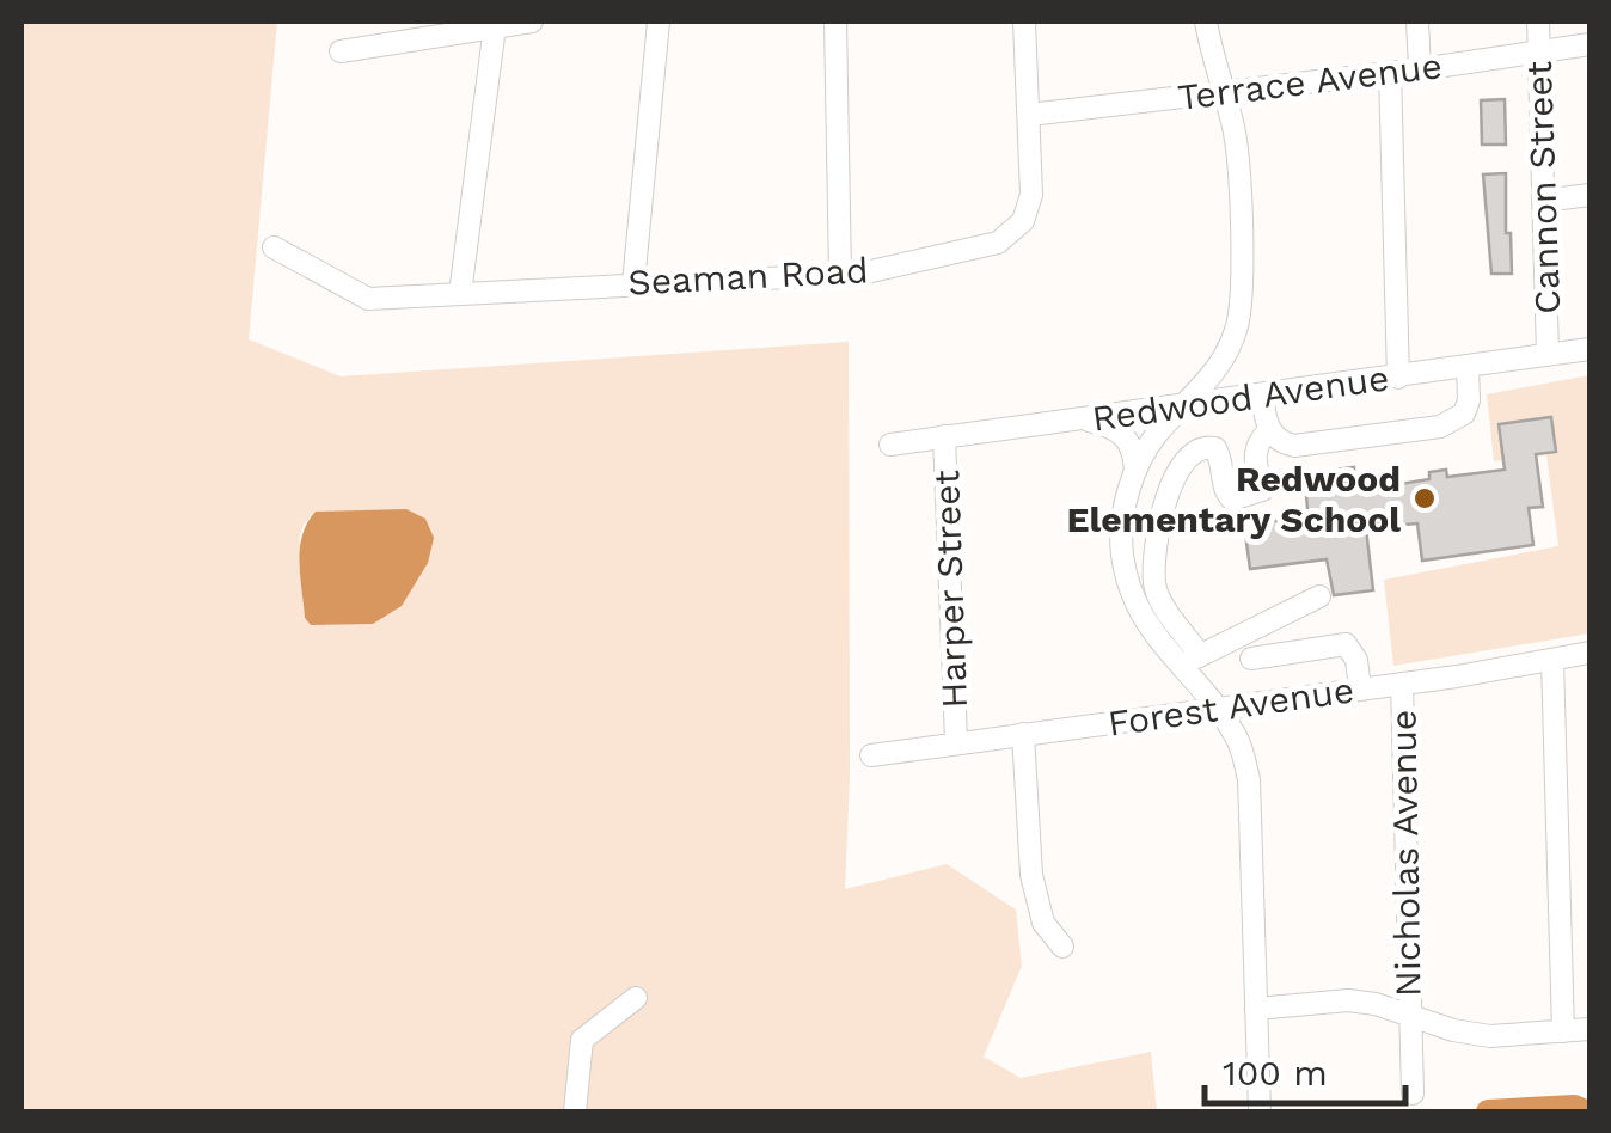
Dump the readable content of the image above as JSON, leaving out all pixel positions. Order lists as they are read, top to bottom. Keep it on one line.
{"streets":{"street":["Terrace Avenue","Cannon Street","Seaman Road","Redwood Avenue","Harper Street","Forest Avenue","Nicholas Avenue"]},"crossings":[["Terrace Avenue","Cannon Street"],["Terrace Avenue","Seaman Road"],["Cannon Street","Redwood Avenue"],["Redwood Avenue","Harper Street"],["Harper Street","Forest Avenue"],["Forest Avenue","Nicholas Avenue"]],"places":["Redwood Elementary School"],"scale_bar":"100 m"}
